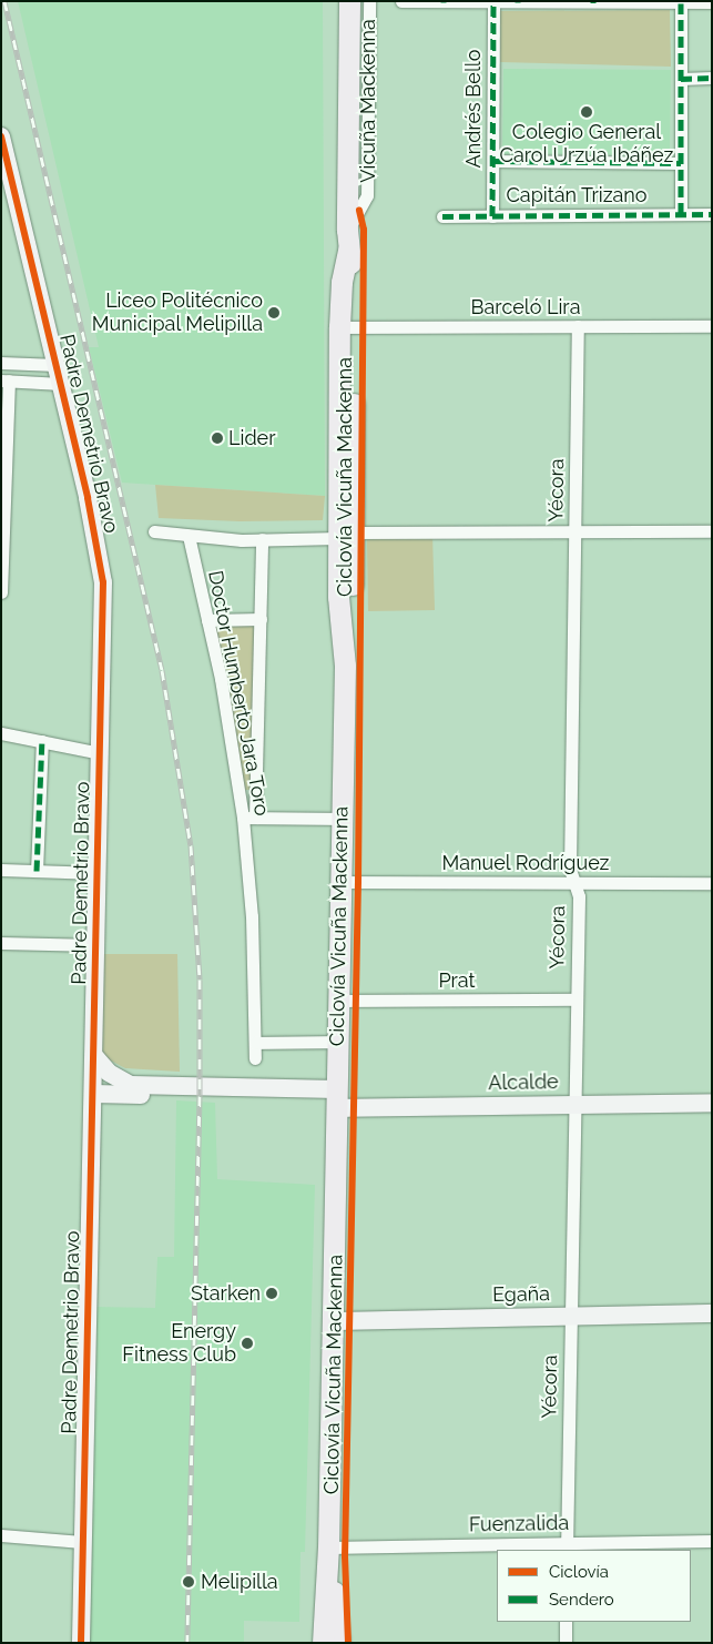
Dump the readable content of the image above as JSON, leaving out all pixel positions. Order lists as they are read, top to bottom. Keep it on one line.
{"streets":{"main road":["Vicuña Mackenna"],"street":["Andrés Bello","Capitán Trizano","Barceló Lira","Padre Demetrio Bravo","Yécora","Doctor Humberto Jara Toro","Manuel Rodríguez","Prat","Alcalde","Egaña","Fuenzalida"],"cycle path":["Ciclovía Vicuña Mackenna"]},"crossings":[["Vicuña Mackenna","Barceló Lira"],["Vicuña Mackenna","Manuel Rodríguez"],["Vicuña Mackenna","Prat"],["Vicuña Mackenna","Alcalde"],["Vicuña Mackenna","Egaña"],["Vicuña Mackenna","Fuenzalida"],["Andrés Bello","Capitán Trizano"],["Barceló Lira","Yécora"],["Padre Demetrio Bravo","Alcalde"],["Yécora","Manuel Rodríguez"],["Yécora","Prat"],["Yécora","Alcalde"],["Yécora","Egaña"],["Yécora","Fuenzalida"]],"places":["Colegio General Carol Urzúa Ibáñez","Liceo Politécnico Municipal Melipilla","Lider","Starken","Energy Fitness Club","Melipilla"],"legend":["Ciclovía","Sendero"]}
